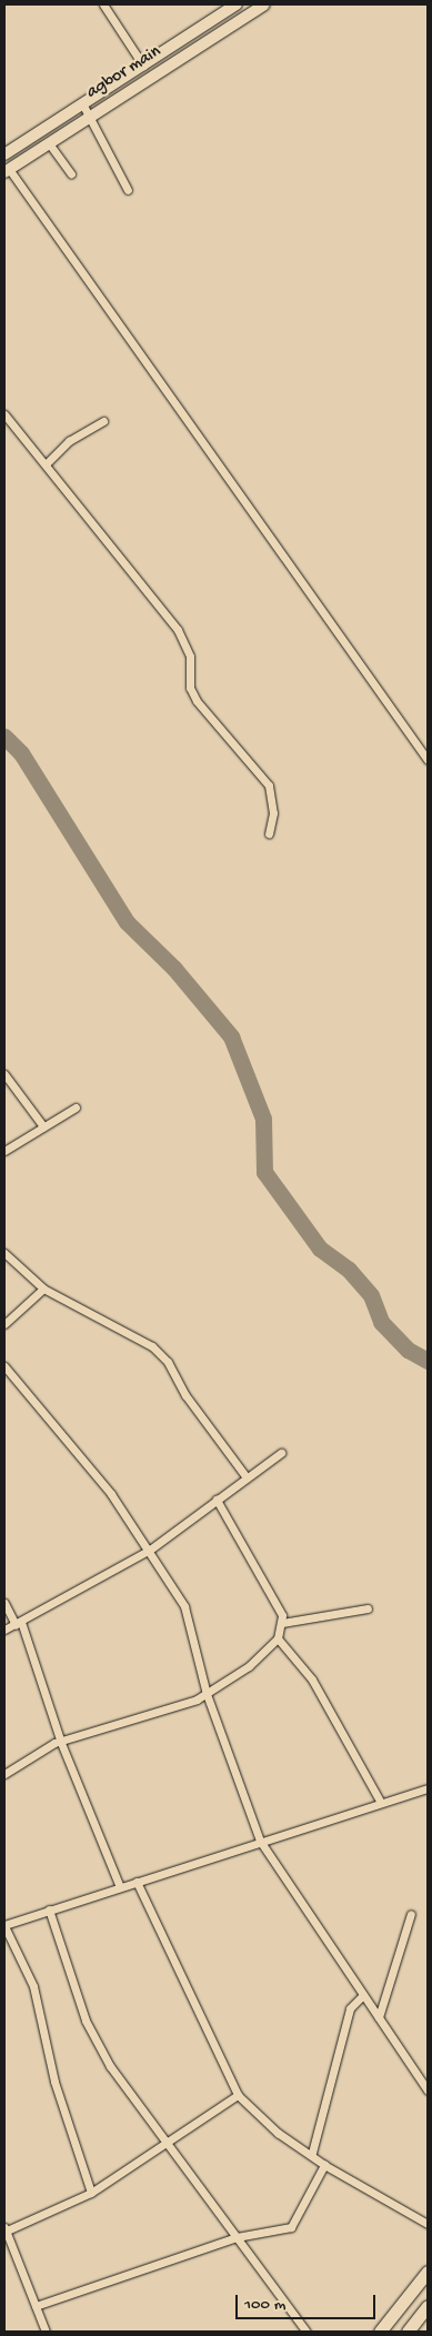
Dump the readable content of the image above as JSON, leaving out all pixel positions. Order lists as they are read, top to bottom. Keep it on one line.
{"streets":{"main road":["agbor main"]},"scale_bar":"100 m"}
